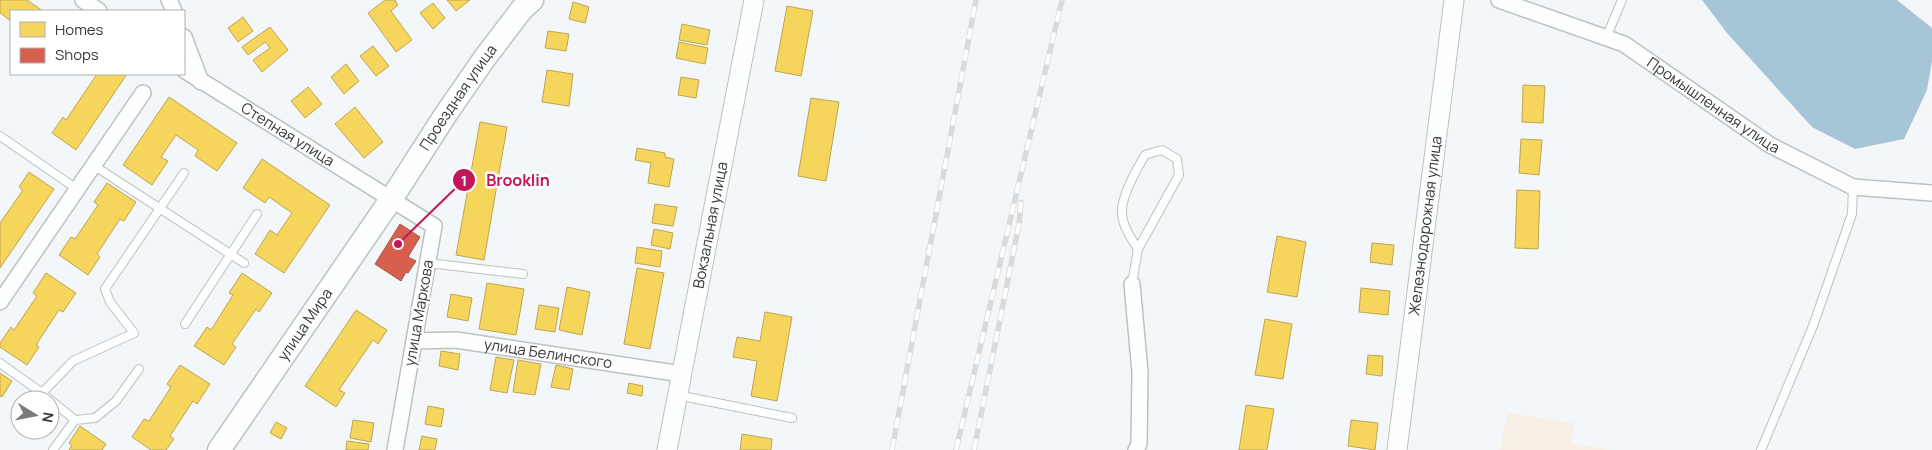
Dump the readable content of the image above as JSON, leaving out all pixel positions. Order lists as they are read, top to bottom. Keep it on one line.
{"streets":{"main road":["Проездная улица","улица Мира"],"street":["Промышленная улица","Степная улица","Вокзальная улица","Железнодорожная улица","улица Маркова","улица Белинского"]},"crossings":[["Проездная улица","Степная улица"],["Проездная улица","улица Маркова"],["Проездная улица","улица Мира"],["Степная улица","улица Маркова"],["Степная улица","улица Мира"],["Вокзальная улица","улица Белинского"],["улица Маркова","улица Мира"],["улица Маркова","улица Белинского"]],"places":["Brooklin"],"legend":["Homes","Shops"],"north":"right"}
